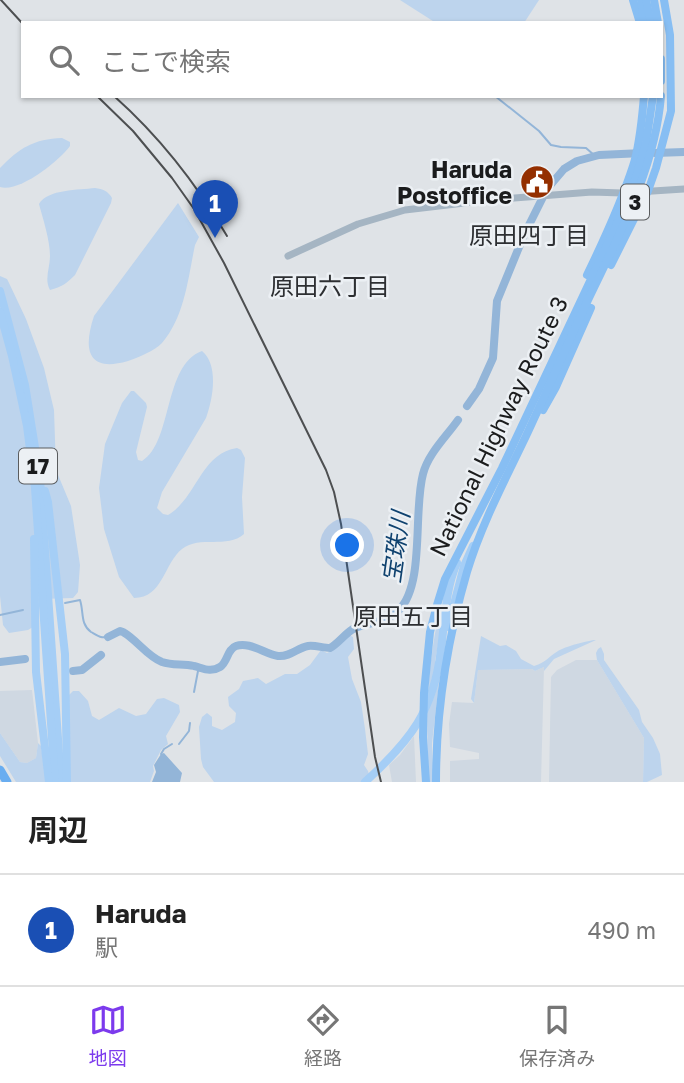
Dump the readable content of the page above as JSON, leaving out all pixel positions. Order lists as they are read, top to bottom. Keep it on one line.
{"streets":{"highway":["3","National Highway Route 3"],"main road":["17"]},"districts":["原田四丁目","原田六丁目","原田五丁目"],"water":["宝珠川"],"places":{"public building":["Haruda Postoffice"]},"page":{"search":"ここで検索","pins":"1","heading":"周辺","list":[{"mark":"1","name":"Haruda","note":"駅","value":"490 m"}],"nav":["地図","経路","保存済み"]}}
